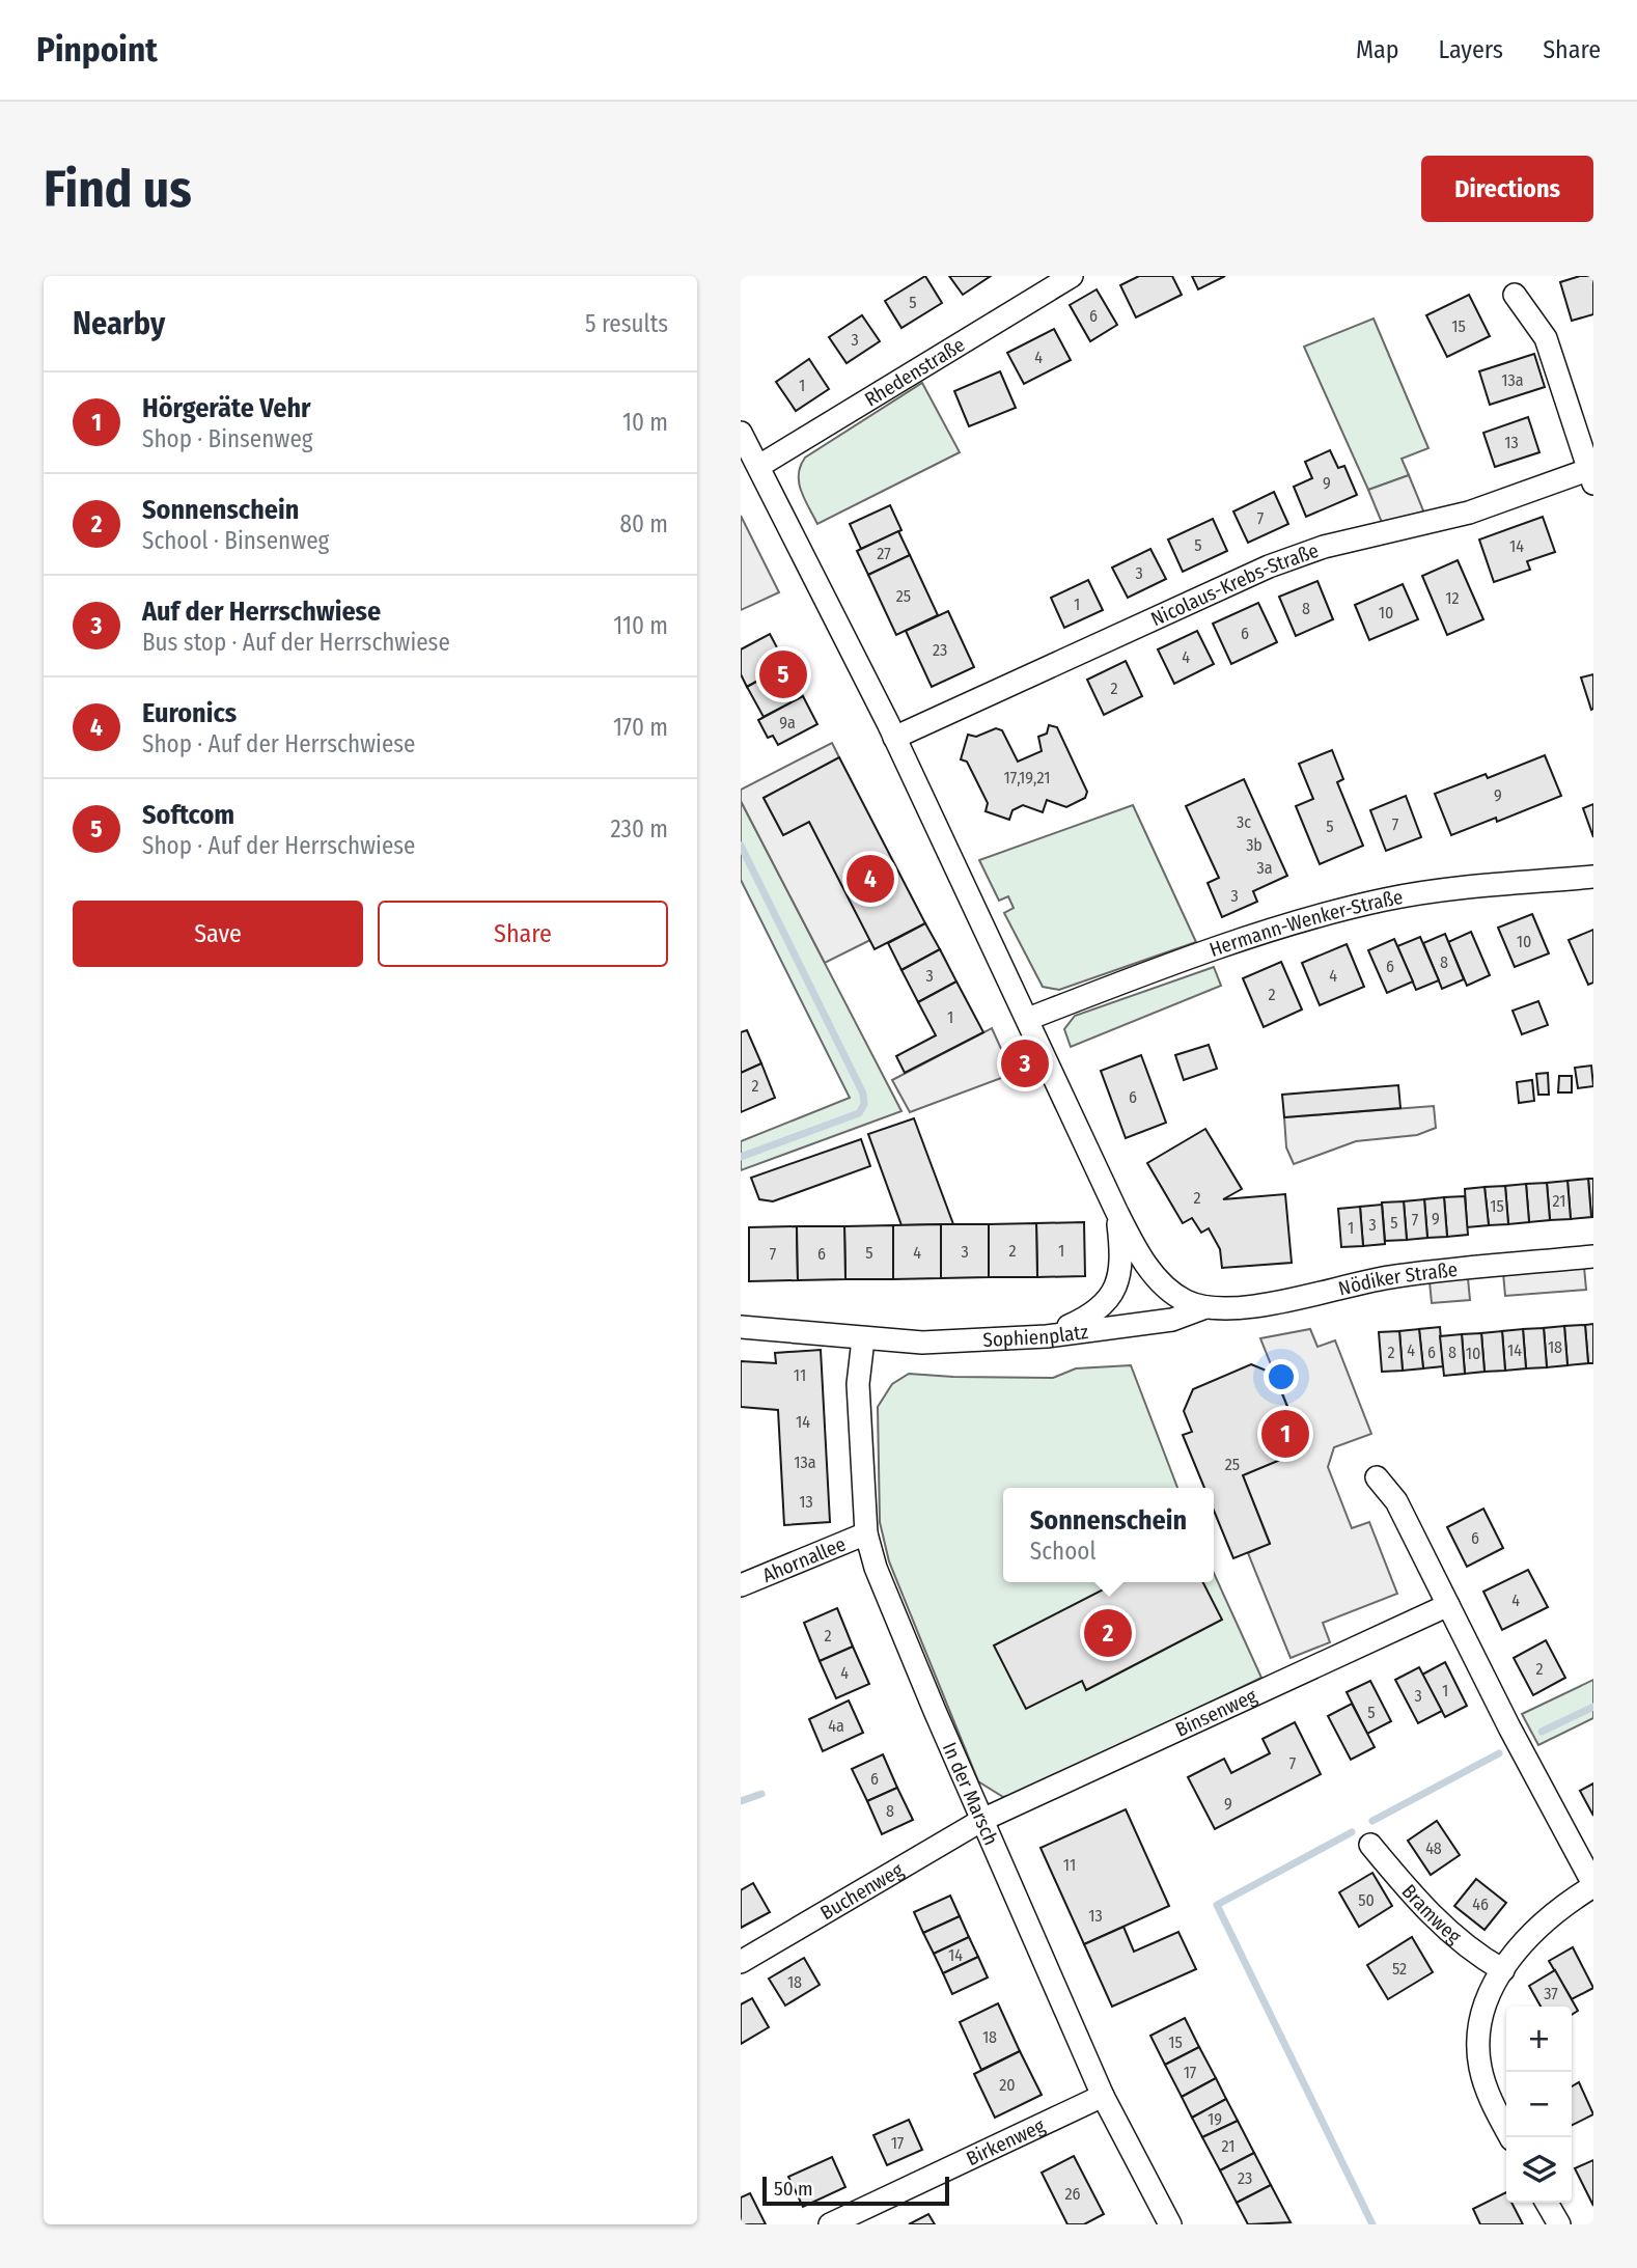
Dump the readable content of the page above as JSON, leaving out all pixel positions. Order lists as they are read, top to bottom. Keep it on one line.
{"streets":{"street":["Rhedenstraße","Nicolaus-Krebs-Straße","Hermann-Wenker-Straße","Nödiker Straße","Sophienplatz","Ahornallee","Binsenweg","In der Marsch","Buchenweg","Bramweg","Birkenweg"]},"crossings":[["Nödiker Straße","Sophienplatz"],["Sophienplatz","In der Marsch"],["Ahornallee","In der Marsch"],["Binsenweg","In der Marsch"],["Binsenweg","Buchenweg"],["In der Marsch","Buchenweg"],["In der Marsch","Birkenweg"]],"house_numbers":["5","6","15","3","4","13a","1","13","9","7","5","14","27","3","25","12","1","8","10","6","23","4","2","9a","17,19,21","9","3c","7","5","3b","3a","3","10","8","6","3","4","2","1","2","6","2","21","15","9","7","5","3","1","2","1","3","5","4","7","6","18","4","14","2","6","8","10","11","14","13a","25","13","6","4","2","2","4","1","3","5","4a","7","6","9","8","48","11","50","46","13","14","52","18","37","18","15","17","20","19","17","21","23","26"],"scale_bar":"50 m","page":{"header":"Pinpoint","nav":["Map","Layers","Share"],"buttons":["Directions",["Save","Share"]],"title":"Find us","heading":["Nearby","5 results"],"list":[{"mark":"1","name":"Hörgeräte Vehr","note":"Shop · Binsenweg","value":"10 m"},{"mark":"2","name":"Sonnenschein","note":"School · Binsenweg","value":"80 m"},{"mark":"3","name":"Auf der Herrschwiese","note":"Bus stop · Auf der Herrschwiese","value":"110 m"},{"mark":"4","name":"Euronics","note":"Shop · Auf der Herrschwiese","value":"170 m"},{"mark":"5","name":"Softcom","note":"Shop · Auf der Herrschwiese","value":"230 m"}],"pins":["5","4","3","1","2"],"popup":["Sonnenschein","School"],"map_buttons":["+","−"],"scale":"50 m"}}
